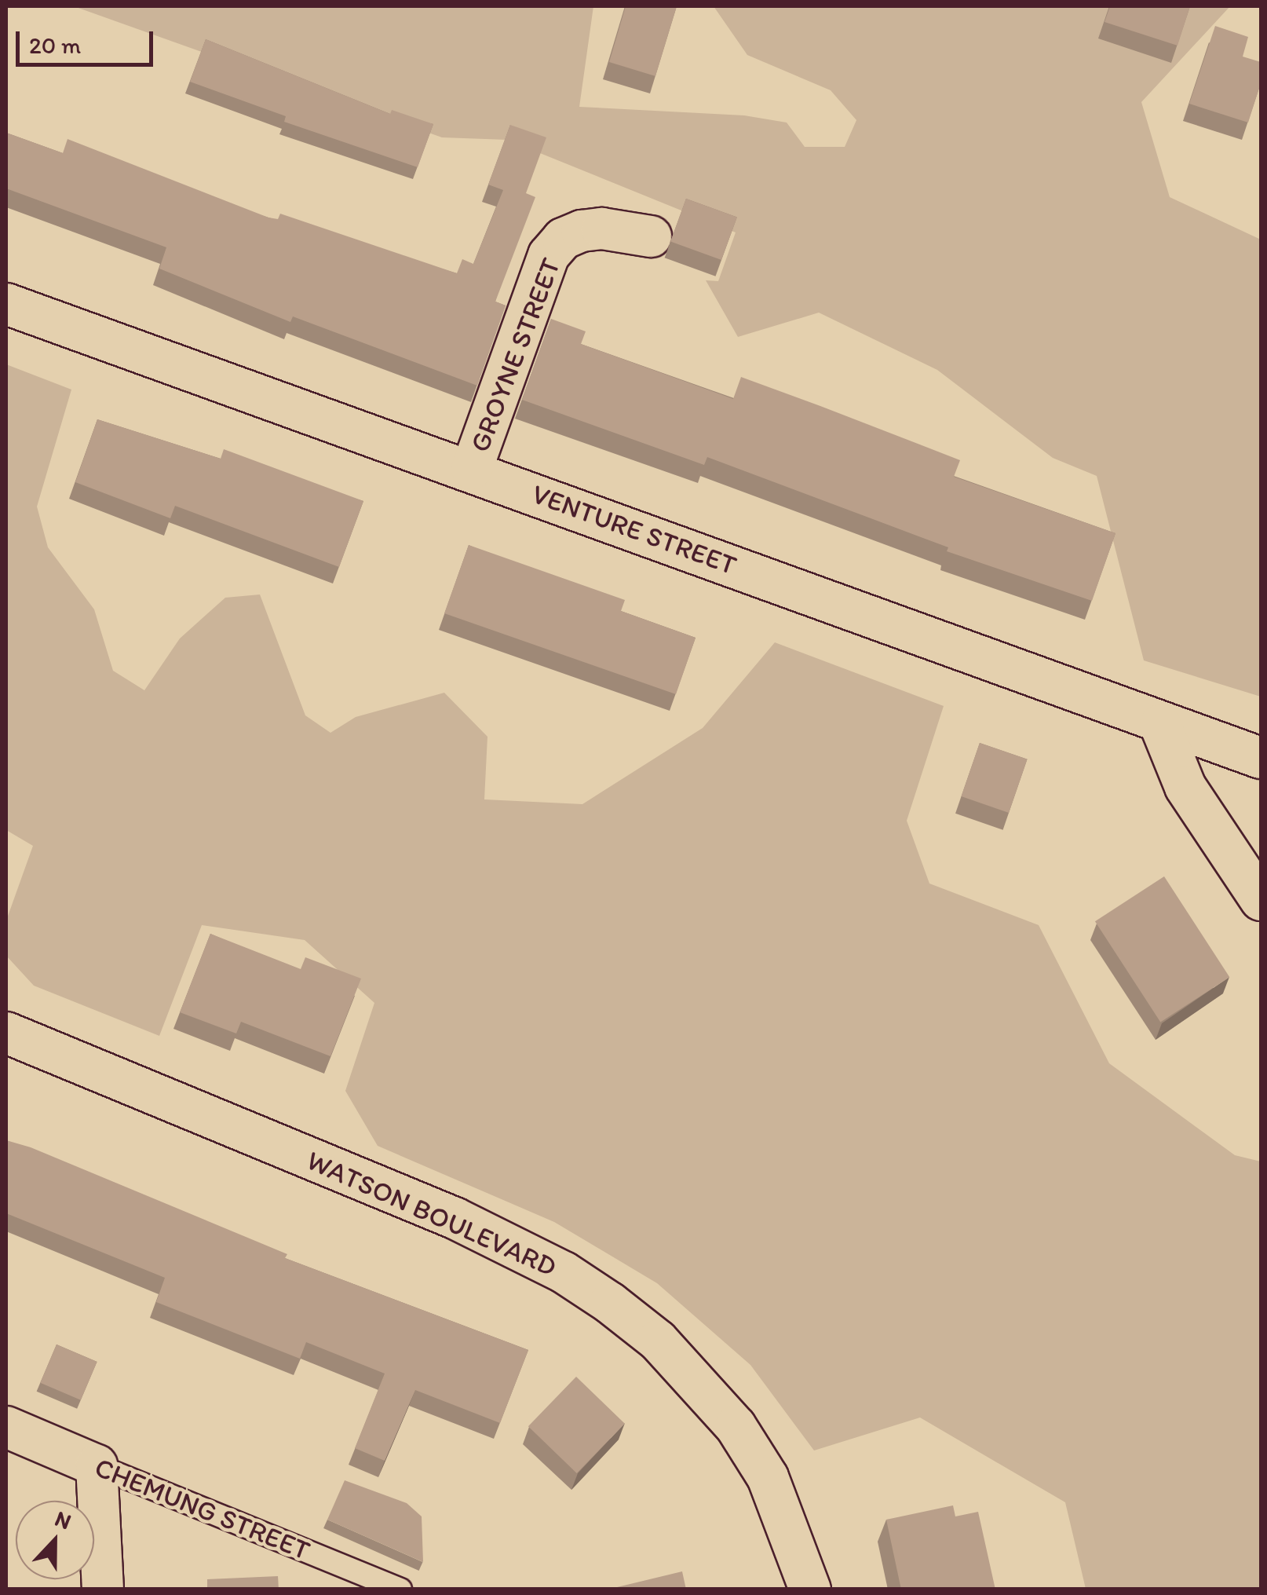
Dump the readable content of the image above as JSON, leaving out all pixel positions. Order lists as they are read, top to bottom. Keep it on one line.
{"streets":{"street":["GROYNE STREET","VENTURE STREET","WATSON BOULEVARD","CHEMUNG STREET"]},"crossings":[["GROYNE STREET","VENTURE STREET"]],"scale_bar":"20 m","north":"top"}
